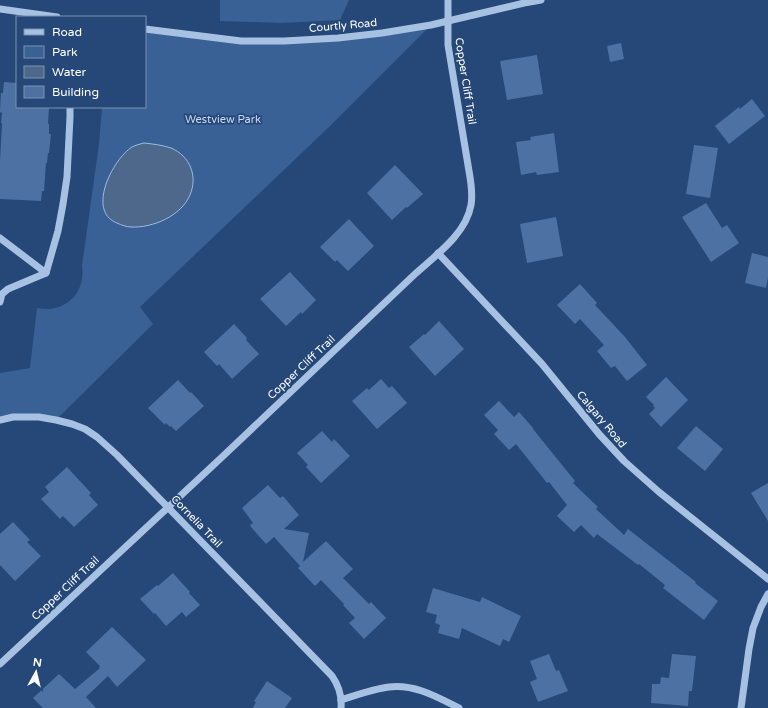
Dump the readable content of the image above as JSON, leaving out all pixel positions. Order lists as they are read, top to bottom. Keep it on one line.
{"streets":{"street":["Courtly Road","Copper Cliff Trail","Calgary Road","Cornelia Trail"]},"crossings":[["Courtly Road","Copper Cliff Trail"],["Copper Cliff Trail","Calgary Road"],["Copper Cliff Trail","Cornelia Trail"]],"parks":["Westview Park"],"legend":["Road","Park","Water","Building"],"north":"top"}
